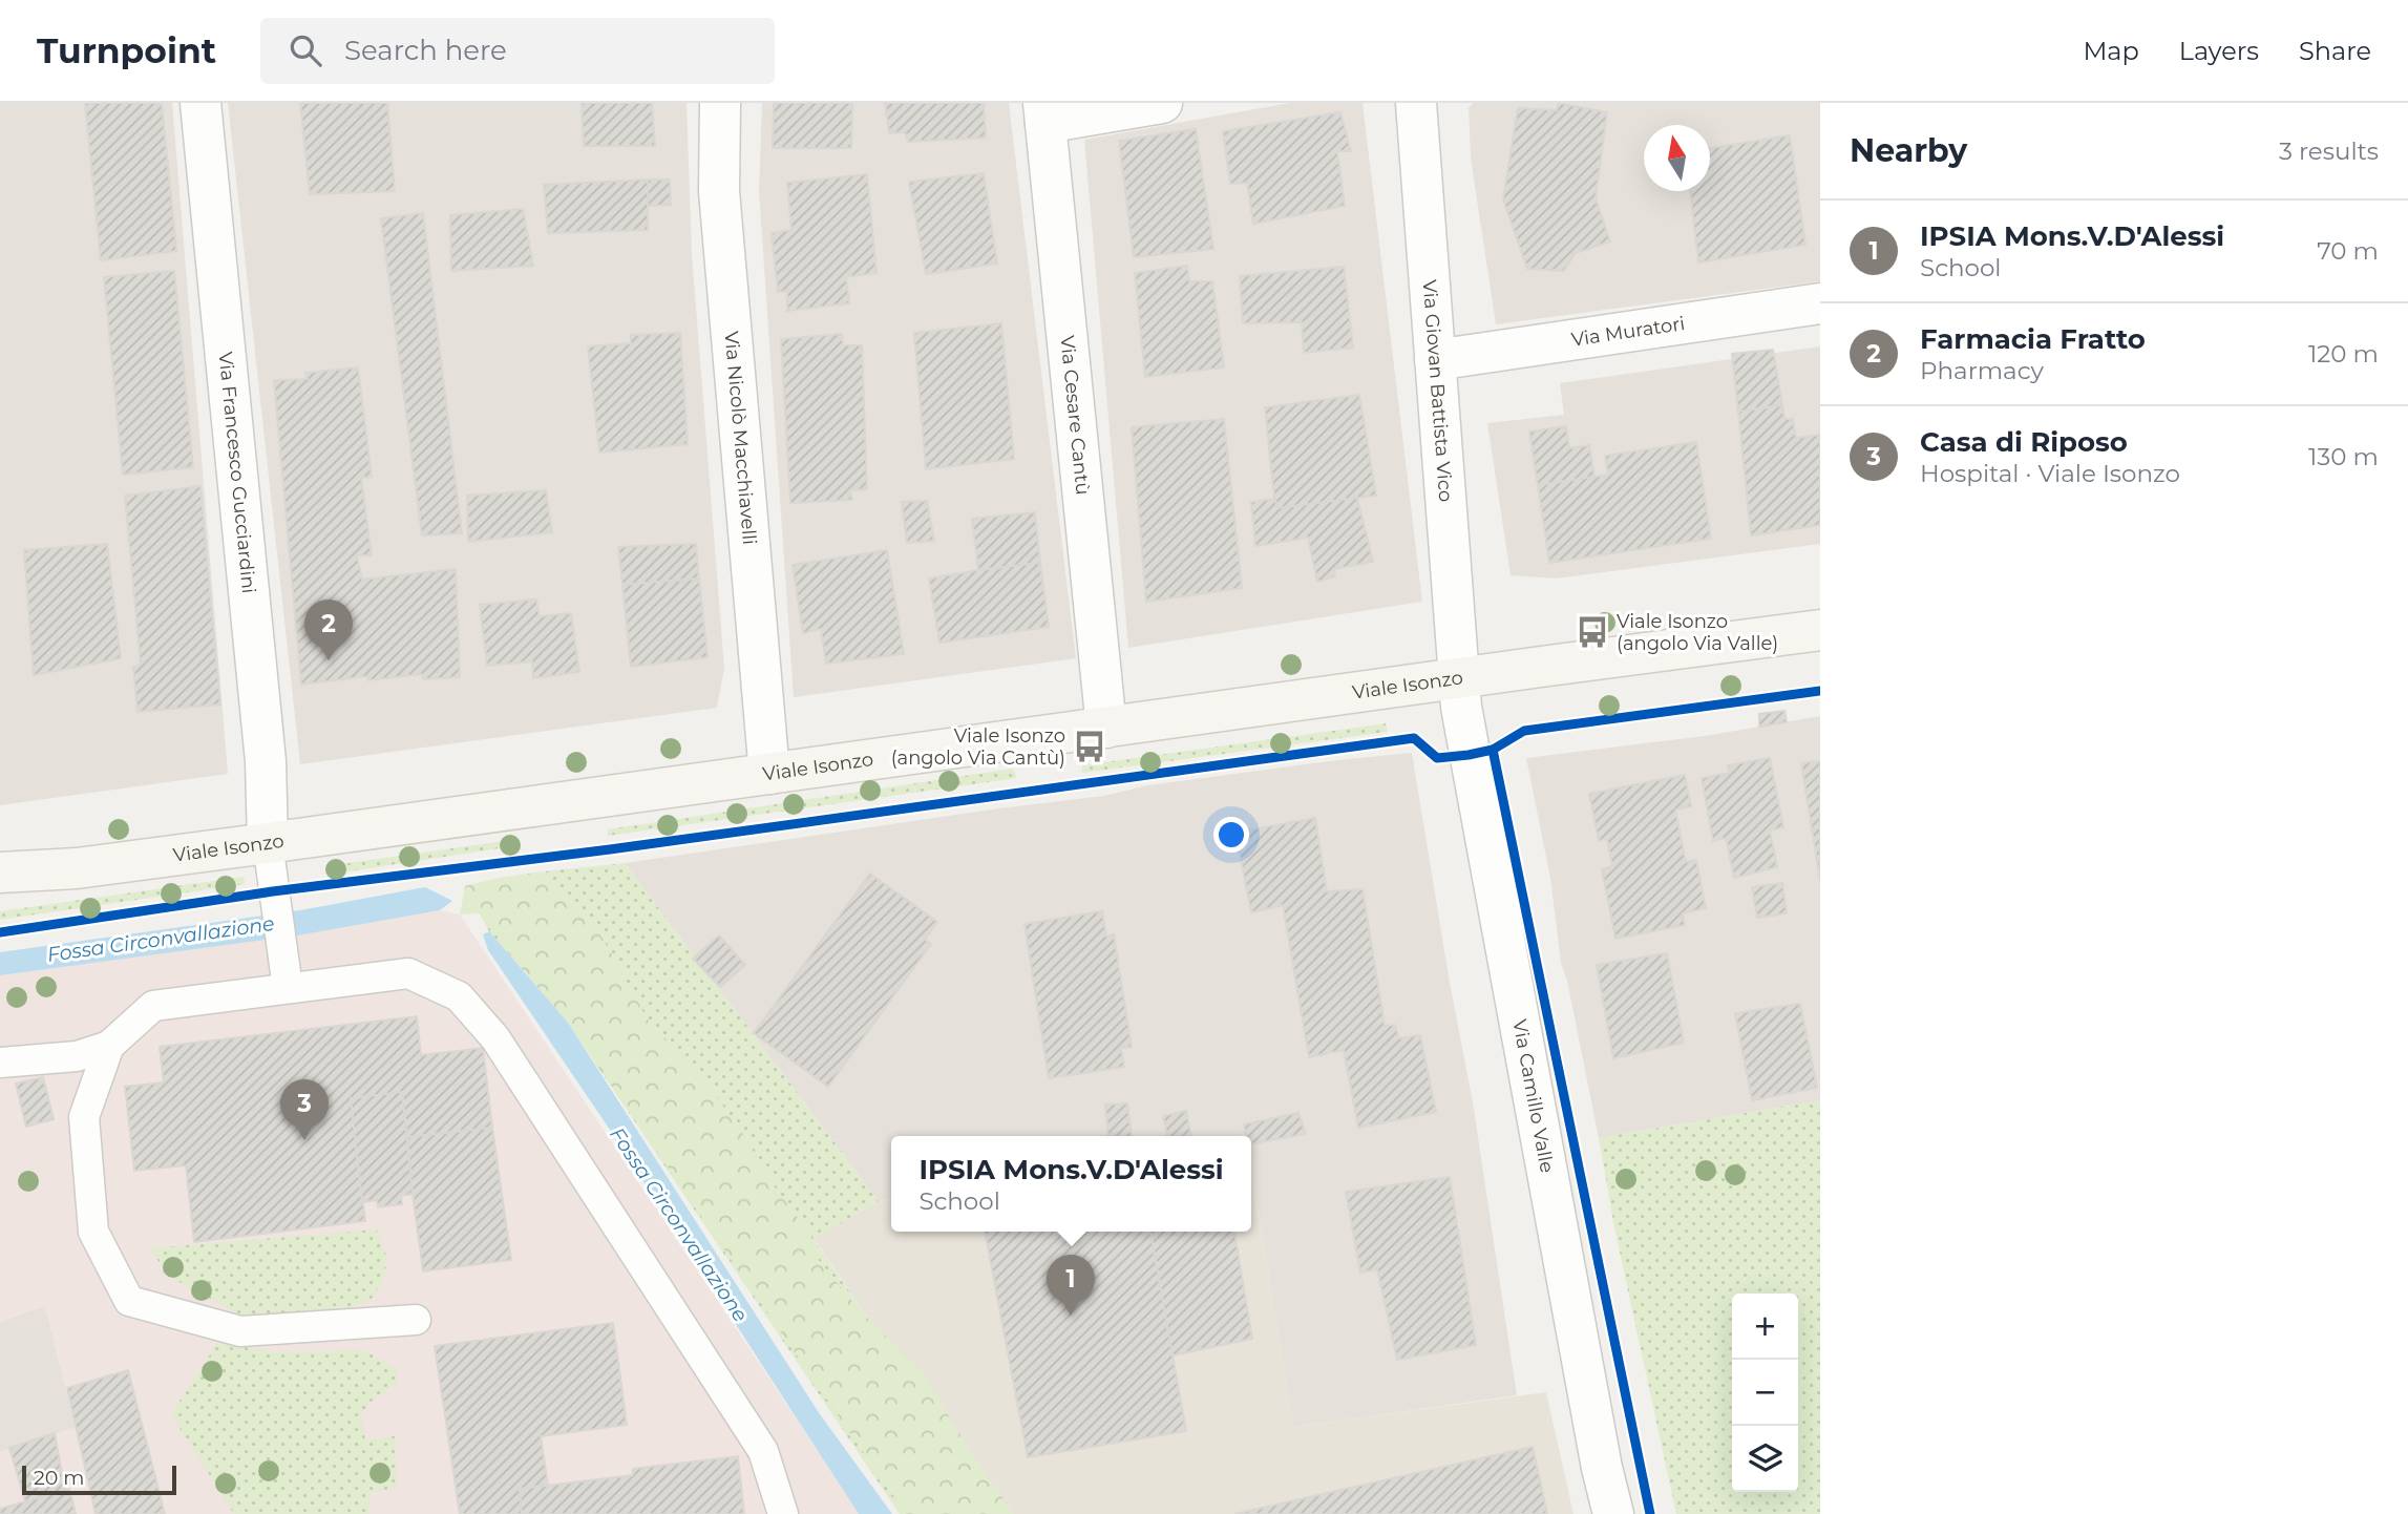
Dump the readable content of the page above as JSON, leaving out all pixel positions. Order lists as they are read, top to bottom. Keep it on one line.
{"streets":{"main road":["Viale Isonzo"],"street":["Via Muratori","Via Giovan Battista Vico","Via Cesare Cantù","Via Nicolò Macchiavelli","Via Francesco Gucciardini","Via Camillo Valle"]},"crossings":[["Via Muratori","Via Giovan Battista Vico"],["Via Giovan Battista Vico","Viale Isonzo"],["Via Giovan Battista Vico","Via Camillo Valle"],["Via Cesare Cantù","Viale Isonzo"],["Via Nicolò Macchiavelli","Viale Isonzo"],["Via Francesco Gucciardini","Viale Isonzo"],["Viale Isonzo","Via Camillo Valle"]],"water":["Fossa Circonvallazione"],"places":{"bus stop":["Viale Isonzo (angolo Via Valle)","Viale Isonzo (angolo Via Cantù)"]},"scale_bar":"20 m","north":"top","page":{"header":"Turnpoint","search":"Search here","nav":["Map","Layers","Share"],"heading":["Nearby","3 results"],"list":[{"mark":"1","name":"IPSIA Mons.V.D'Alessi","note":"School","value":"70 m"},{"mark":"2","name":"Farmacia Fratto","note":"Pharmacy","value":"120 m"},{"mark":"3","name":"Casa di Riposo","note":"Hospital · Viale Isonzo","value":"130 m"}],"pins":["2","3","1"],"popup":["IPSIA Mons.V.D'Alessi","School"],"map_buttons":["+","−"],"scale":"20 m"}}
